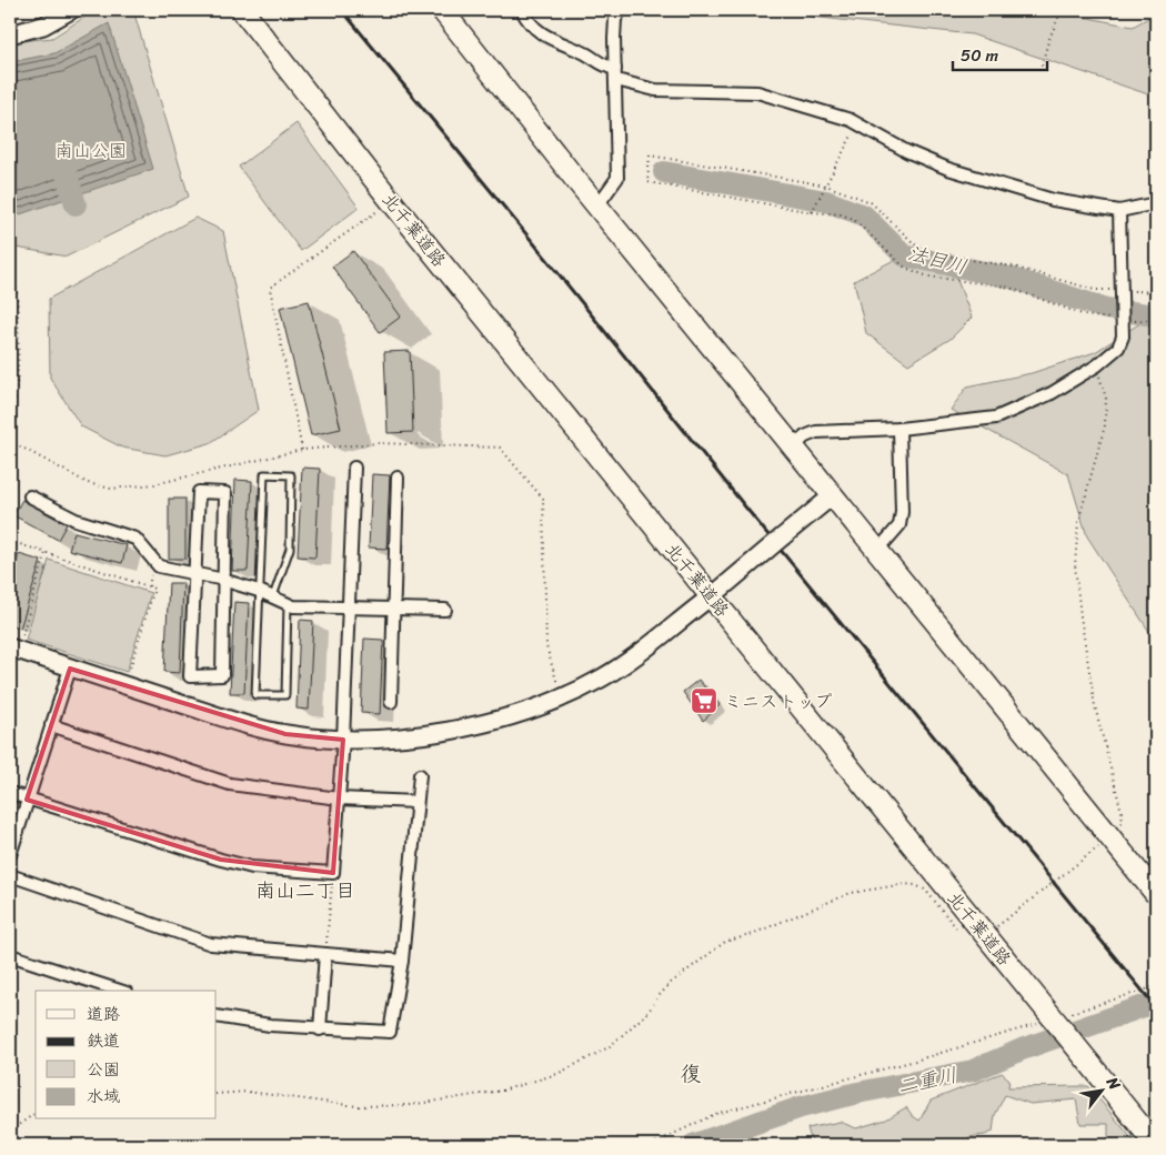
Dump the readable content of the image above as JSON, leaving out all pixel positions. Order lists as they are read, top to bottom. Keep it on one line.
{"streets":{"highway":["北千葉道路"]},"districts":["南山二丁目","復"],"water":["法目川","二重川"],"parks":["南山公園"],"places":{"supermarket":["ミニストップ"]},"legend":["道路","鉄道","公園","水域"],"scale_bar":"50 m","north":"top right"}
